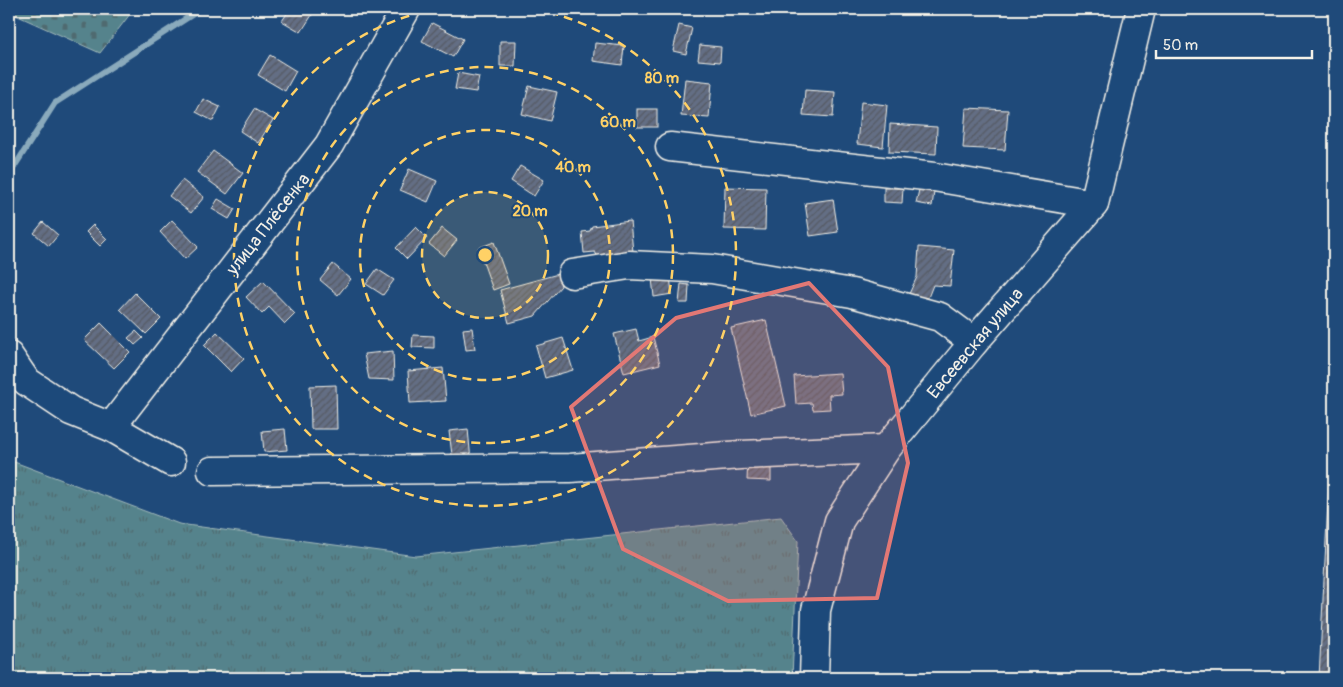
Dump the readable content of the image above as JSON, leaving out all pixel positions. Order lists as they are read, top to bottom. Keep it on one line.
{"streets":{"street":["улица Плёсенка","Евсеевская улица"]},"scale_bar":"50 m","rings":["80 m","60 m","40 m","20 m"]}
